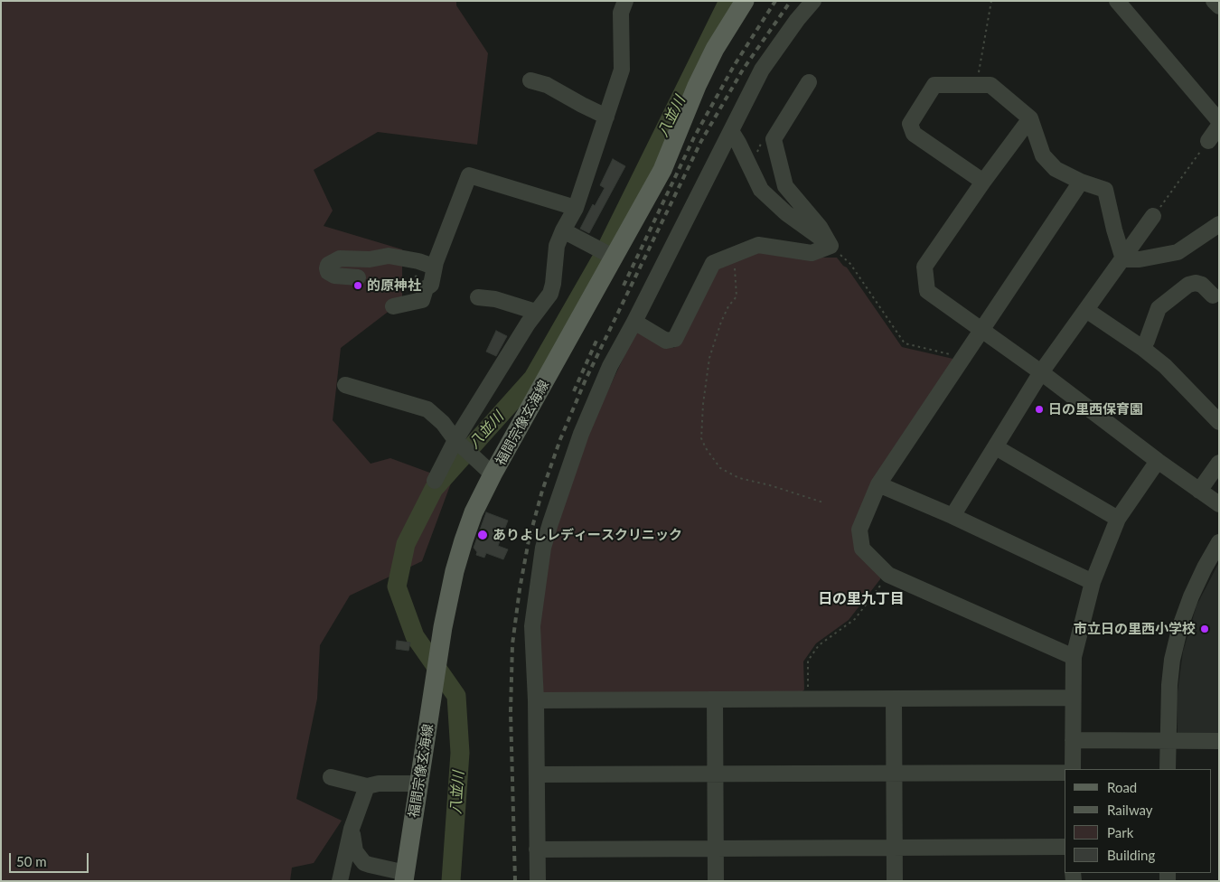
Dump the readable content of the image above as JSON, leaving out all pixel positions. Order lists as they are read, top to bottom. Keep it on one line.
{"streets":{"main road":["福間宗像玄海線"]},"districts":["日の里九丁目"],"water":["八並川"],"places":["的原神社","日の里西保育園","ありよしレディースクリニック","市立日の里西小学校"],"legend":["Road","Railway","Park","Building"],"scale_bar":"50 m"}
